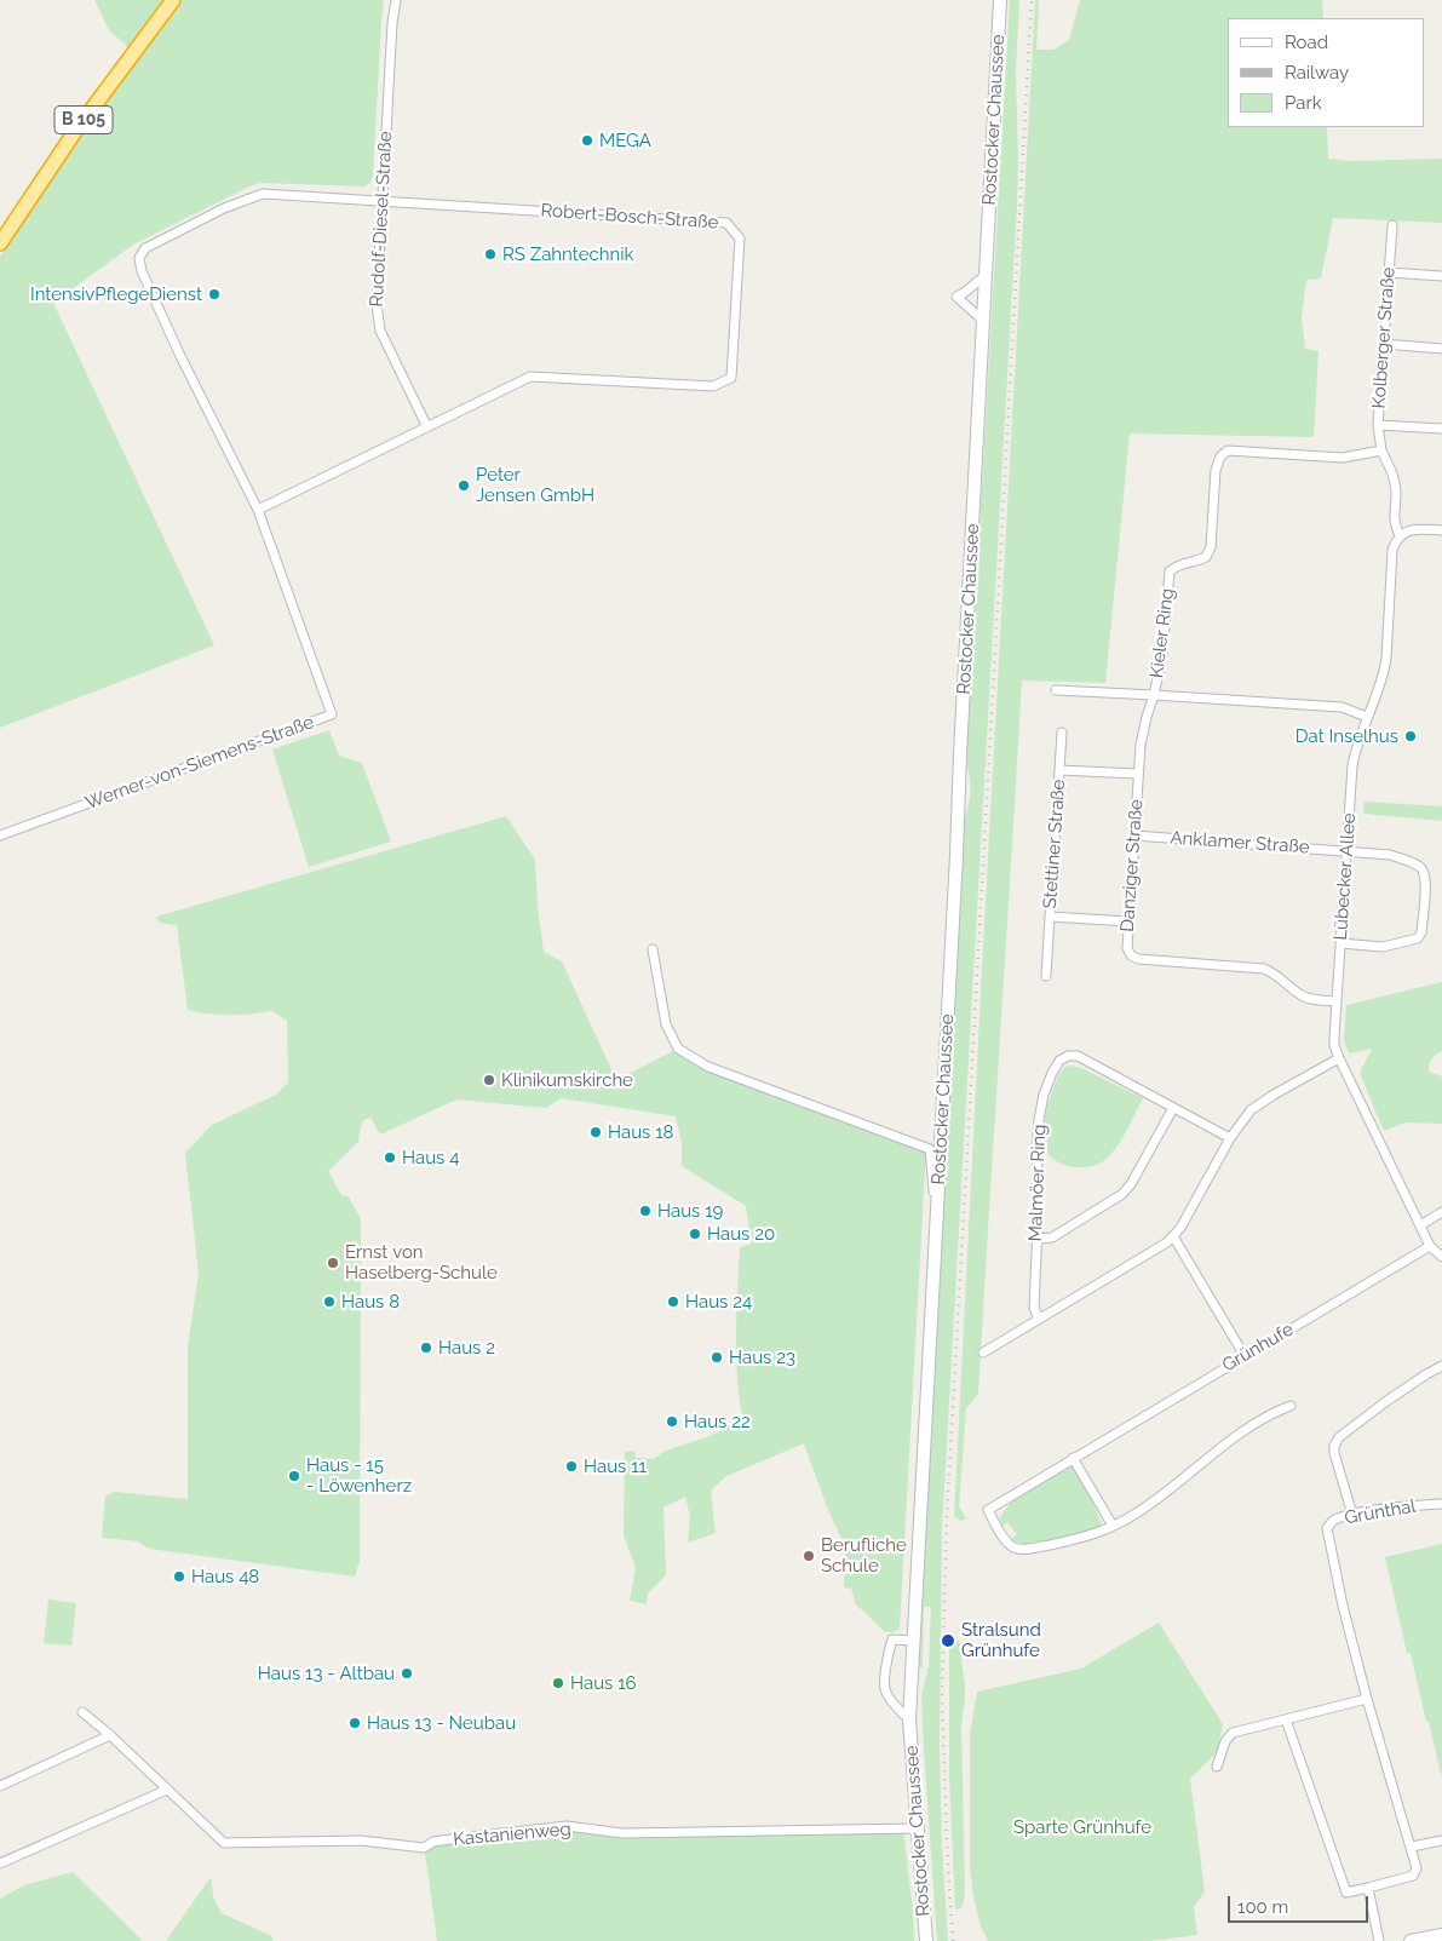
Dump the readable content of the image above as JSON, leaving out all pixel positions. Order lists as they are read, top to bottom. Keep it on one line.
{"streets":{"highway":["B 105"],"main road":["Rostocker Chaussee"],"street":["Robert-Bosch-Straße","Rudolf-Diesel-Straße","Kolberger Straße","Kieler Ring","Werner-von-Siemens-Straße","Anklamer Straße","Stettiner Straße","Danziger Straße","Lübecker Allee","Malmöer Ring","Grünhufe","Grünthal","Kastanienweg"]},"crossings":[["Rostocker Chaussee","Kastanienweg"],["Robert-Bosch-Straße","Rudolf-Diesel-Straße"],["Robert-Bosch-Straße","Werner-von-Siemens-Straße"],["Rudolf-Diesel-Straße","Werner-von-Siemens-Straße"],["Kolberger Straße","Kieler Ring"],["Kieler Ring","Danziger Straße"],["Kieler Ring","Lübecker Allee"],["Anklamer Straße","Danziger Straße"],["Anklamer Straße","Lübecker Allee"],["Stettiner Straße","Danziger Straße"],["Danziger Straße","Lübecker Allee"],["Lübecker Allee","Grünhufe"]],"parks":["Sparte Grünhufe"],"places":["MEGA","RS Zahntechnik","IntensivPflegeDienst","Peter Jensen GmbH","Dat Inselhus","Klinikumskirche","Haus 18","Haus 4","Haus 19","Haus 20","Ernst von Haselberg-Schule","Haus 8","Haus 24","Haus 2","Haus 23","Haus 22","Haus 11","Haus - 15 - Löwenherz","Berufliche Schule","Haus 48","Stralsund Grünhufe","Haus 13 - Altbau","Haus 16","Haus 13 - Neubau"],"legend":["Road","Railway","Park"],"scale_bar":"100 m"}
